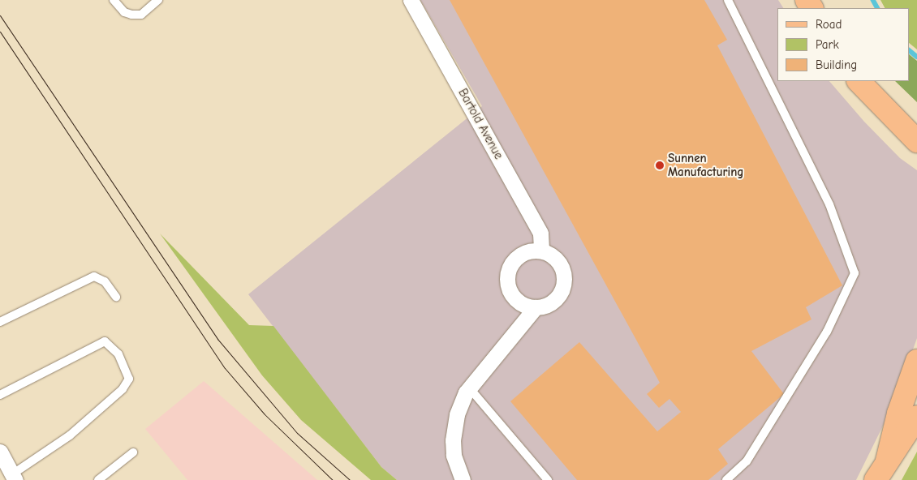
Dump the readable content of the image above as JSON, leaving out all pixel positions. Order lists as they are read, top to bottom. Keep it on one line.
{"streets":{"street":["Bartold Avenue"]},"places":["Sunnen Manufacturing"],"legend":["Road","Park","Building"]}
